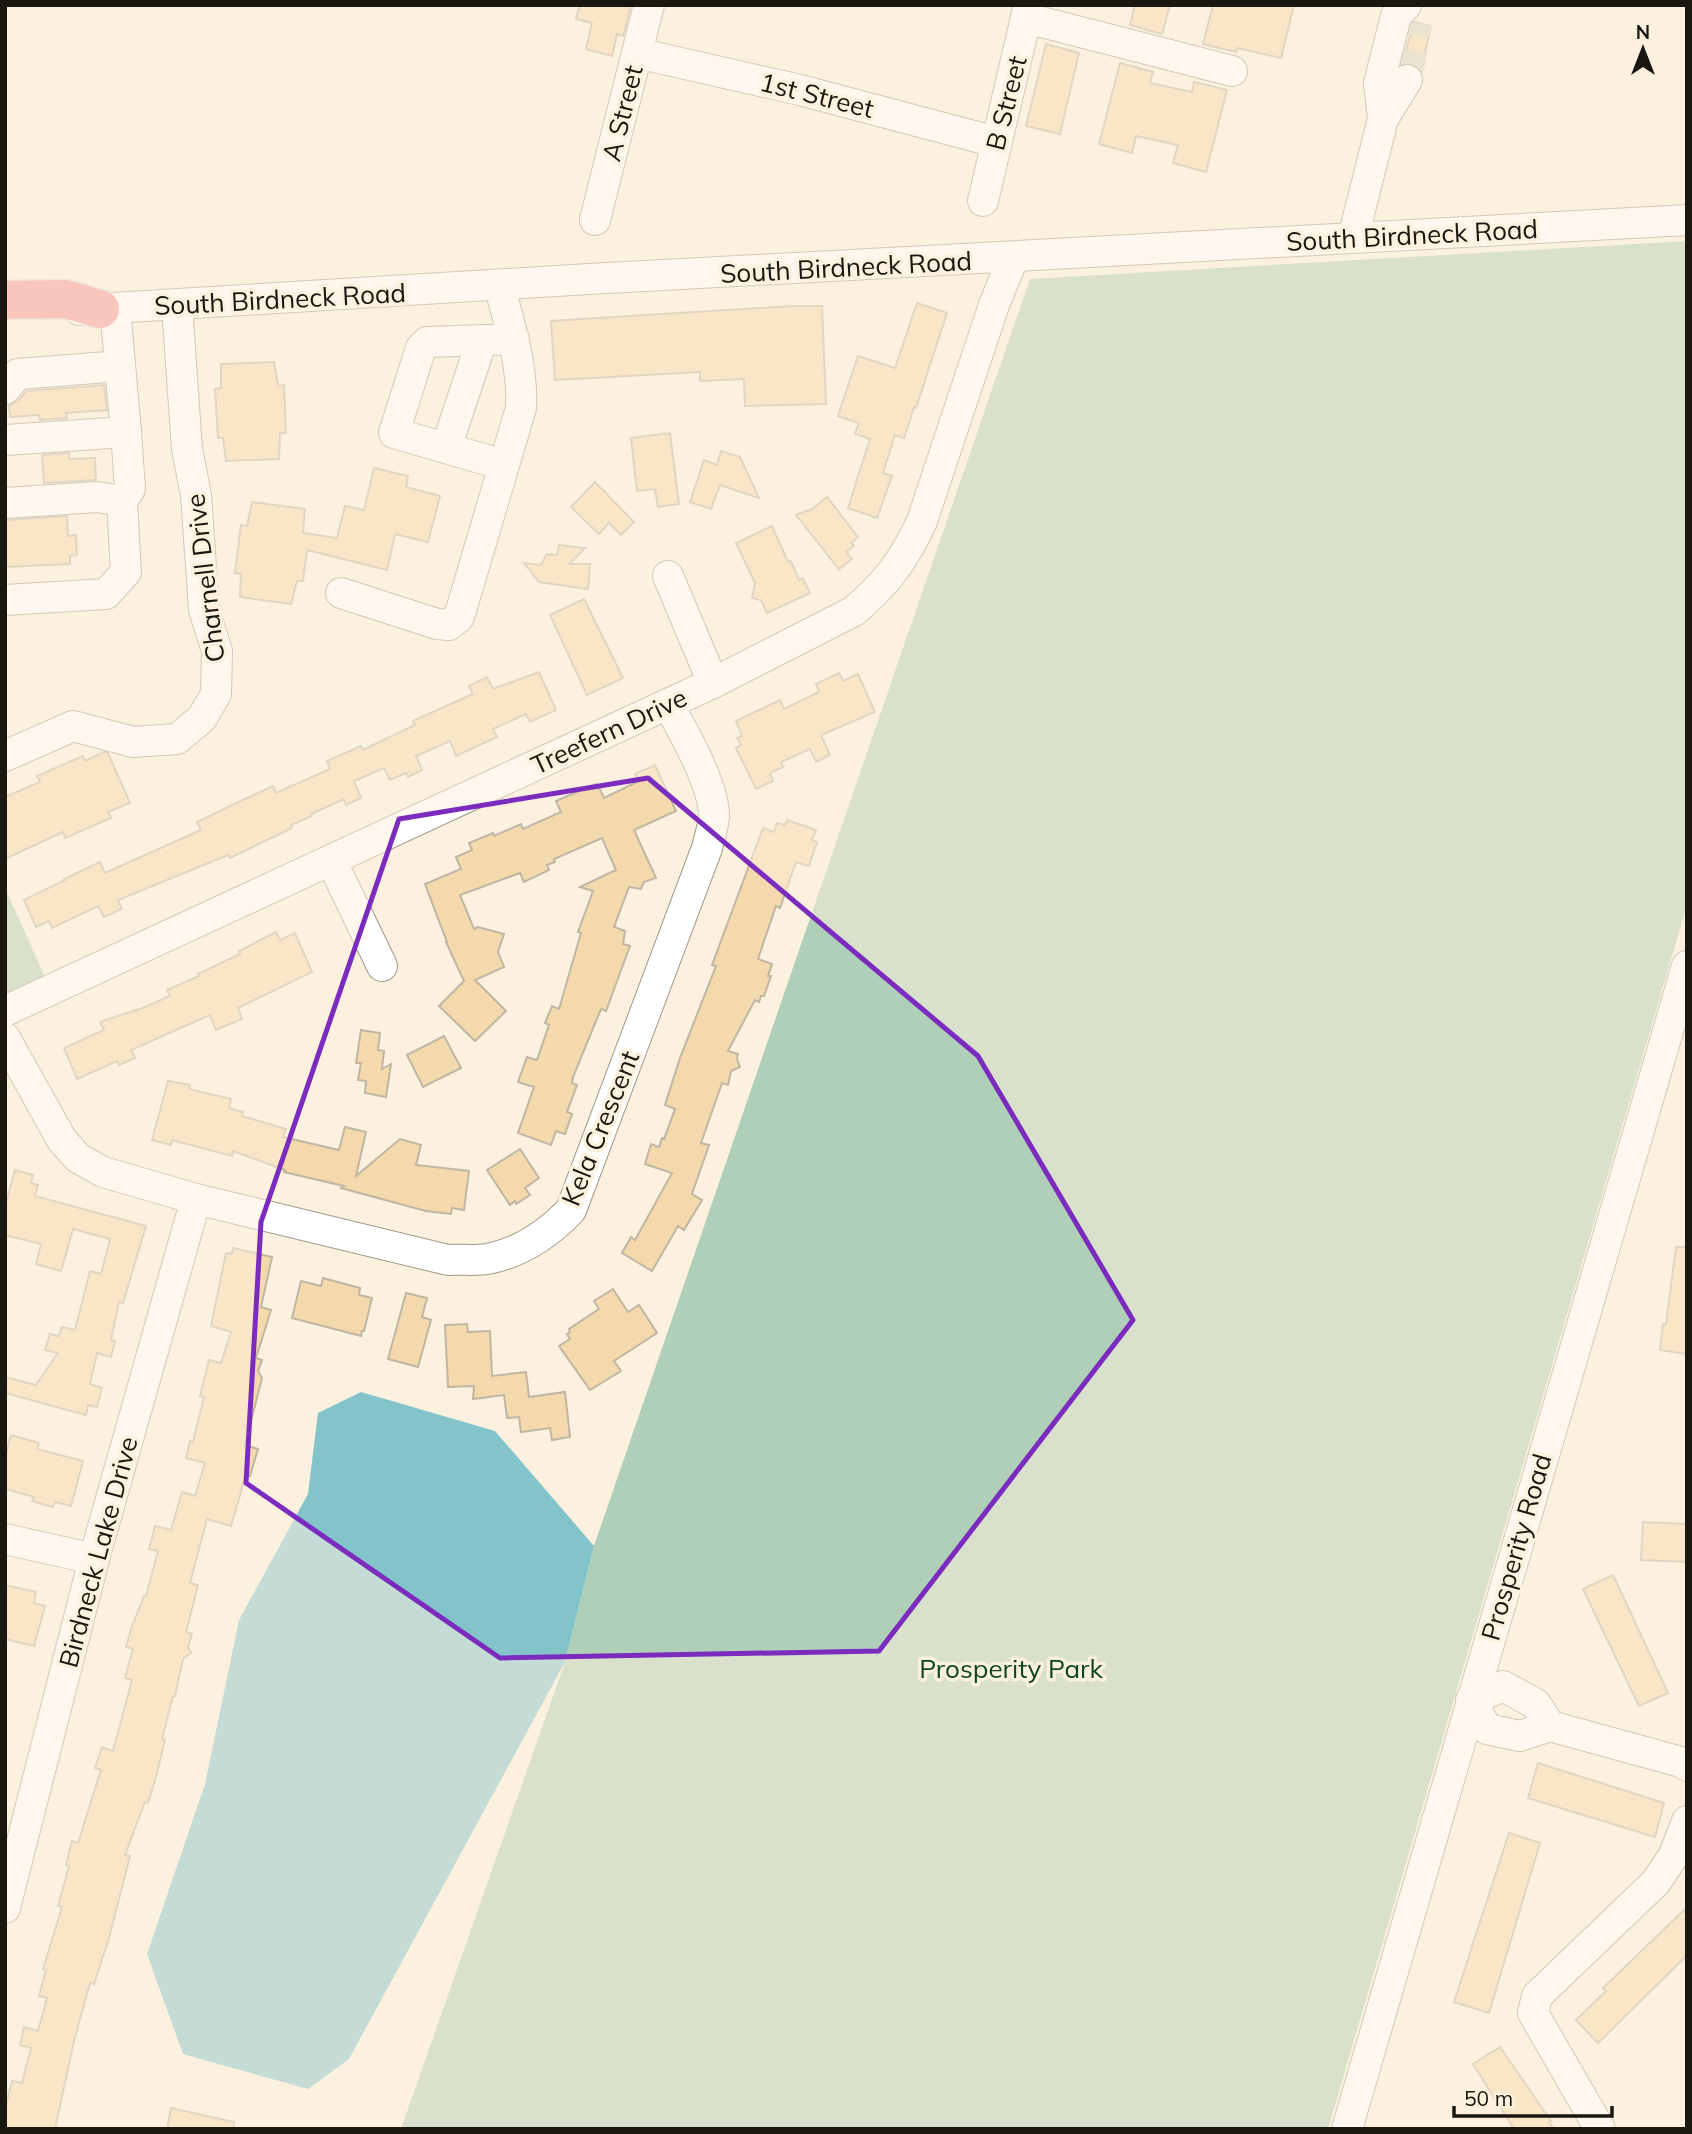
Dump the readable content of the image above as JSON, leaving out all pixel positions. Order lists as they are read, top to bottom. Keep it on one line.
{"streets":{"street":["1st Street","B Street","A Street","South Birdneck Road","Charnell Drive","Treefern Drive","Kela Crescent","Prosperity Road","Birdneck Lake Drive"]},"crossings":[["1st Street","B Street"],["1st Street","A Street"],["South Birdneck Road","Charnell Drive"],["South Birdneck Road","Treefern Drive"],["Treefern Drive","Kela Crescent"],["Kela Crescent","Birdneck Lake Drive"]],"parks":["Prosperity Park"],"scale_bar":"50 m","north":"top"}
